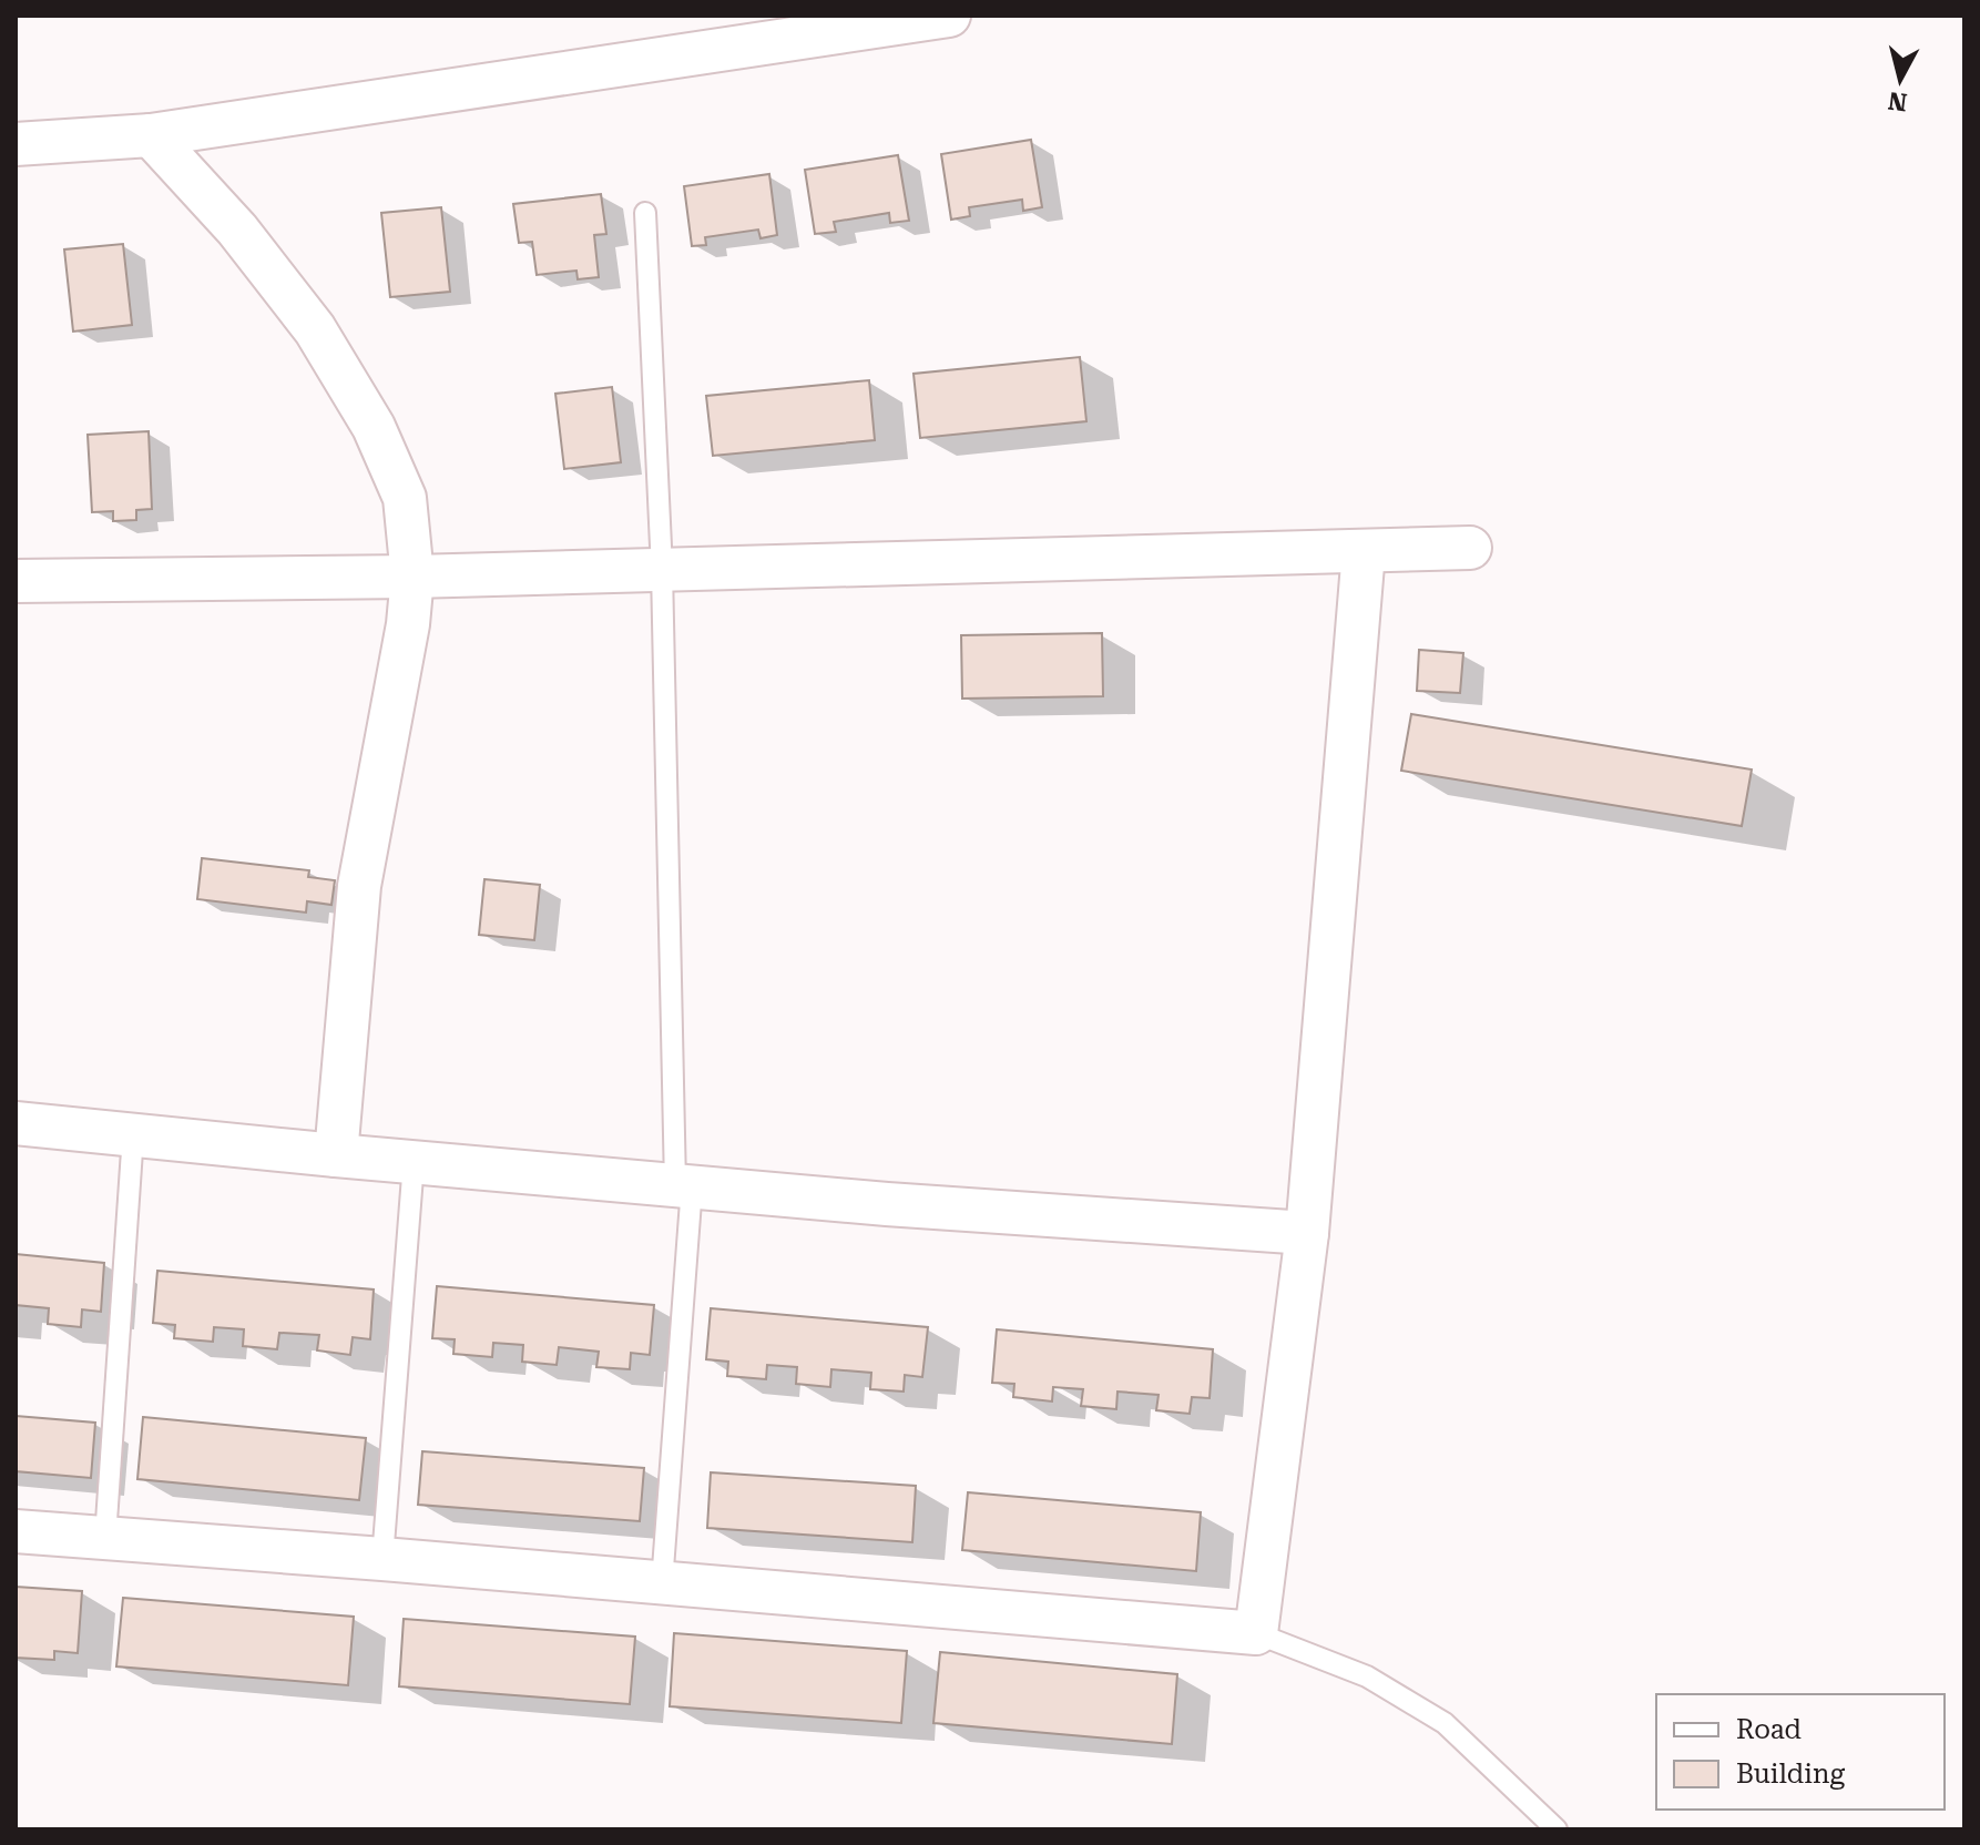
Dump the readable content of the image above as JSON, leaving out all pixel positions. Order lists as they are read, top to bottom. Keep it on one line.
{"legend":["Road","Building"],"north":"bottom"}
